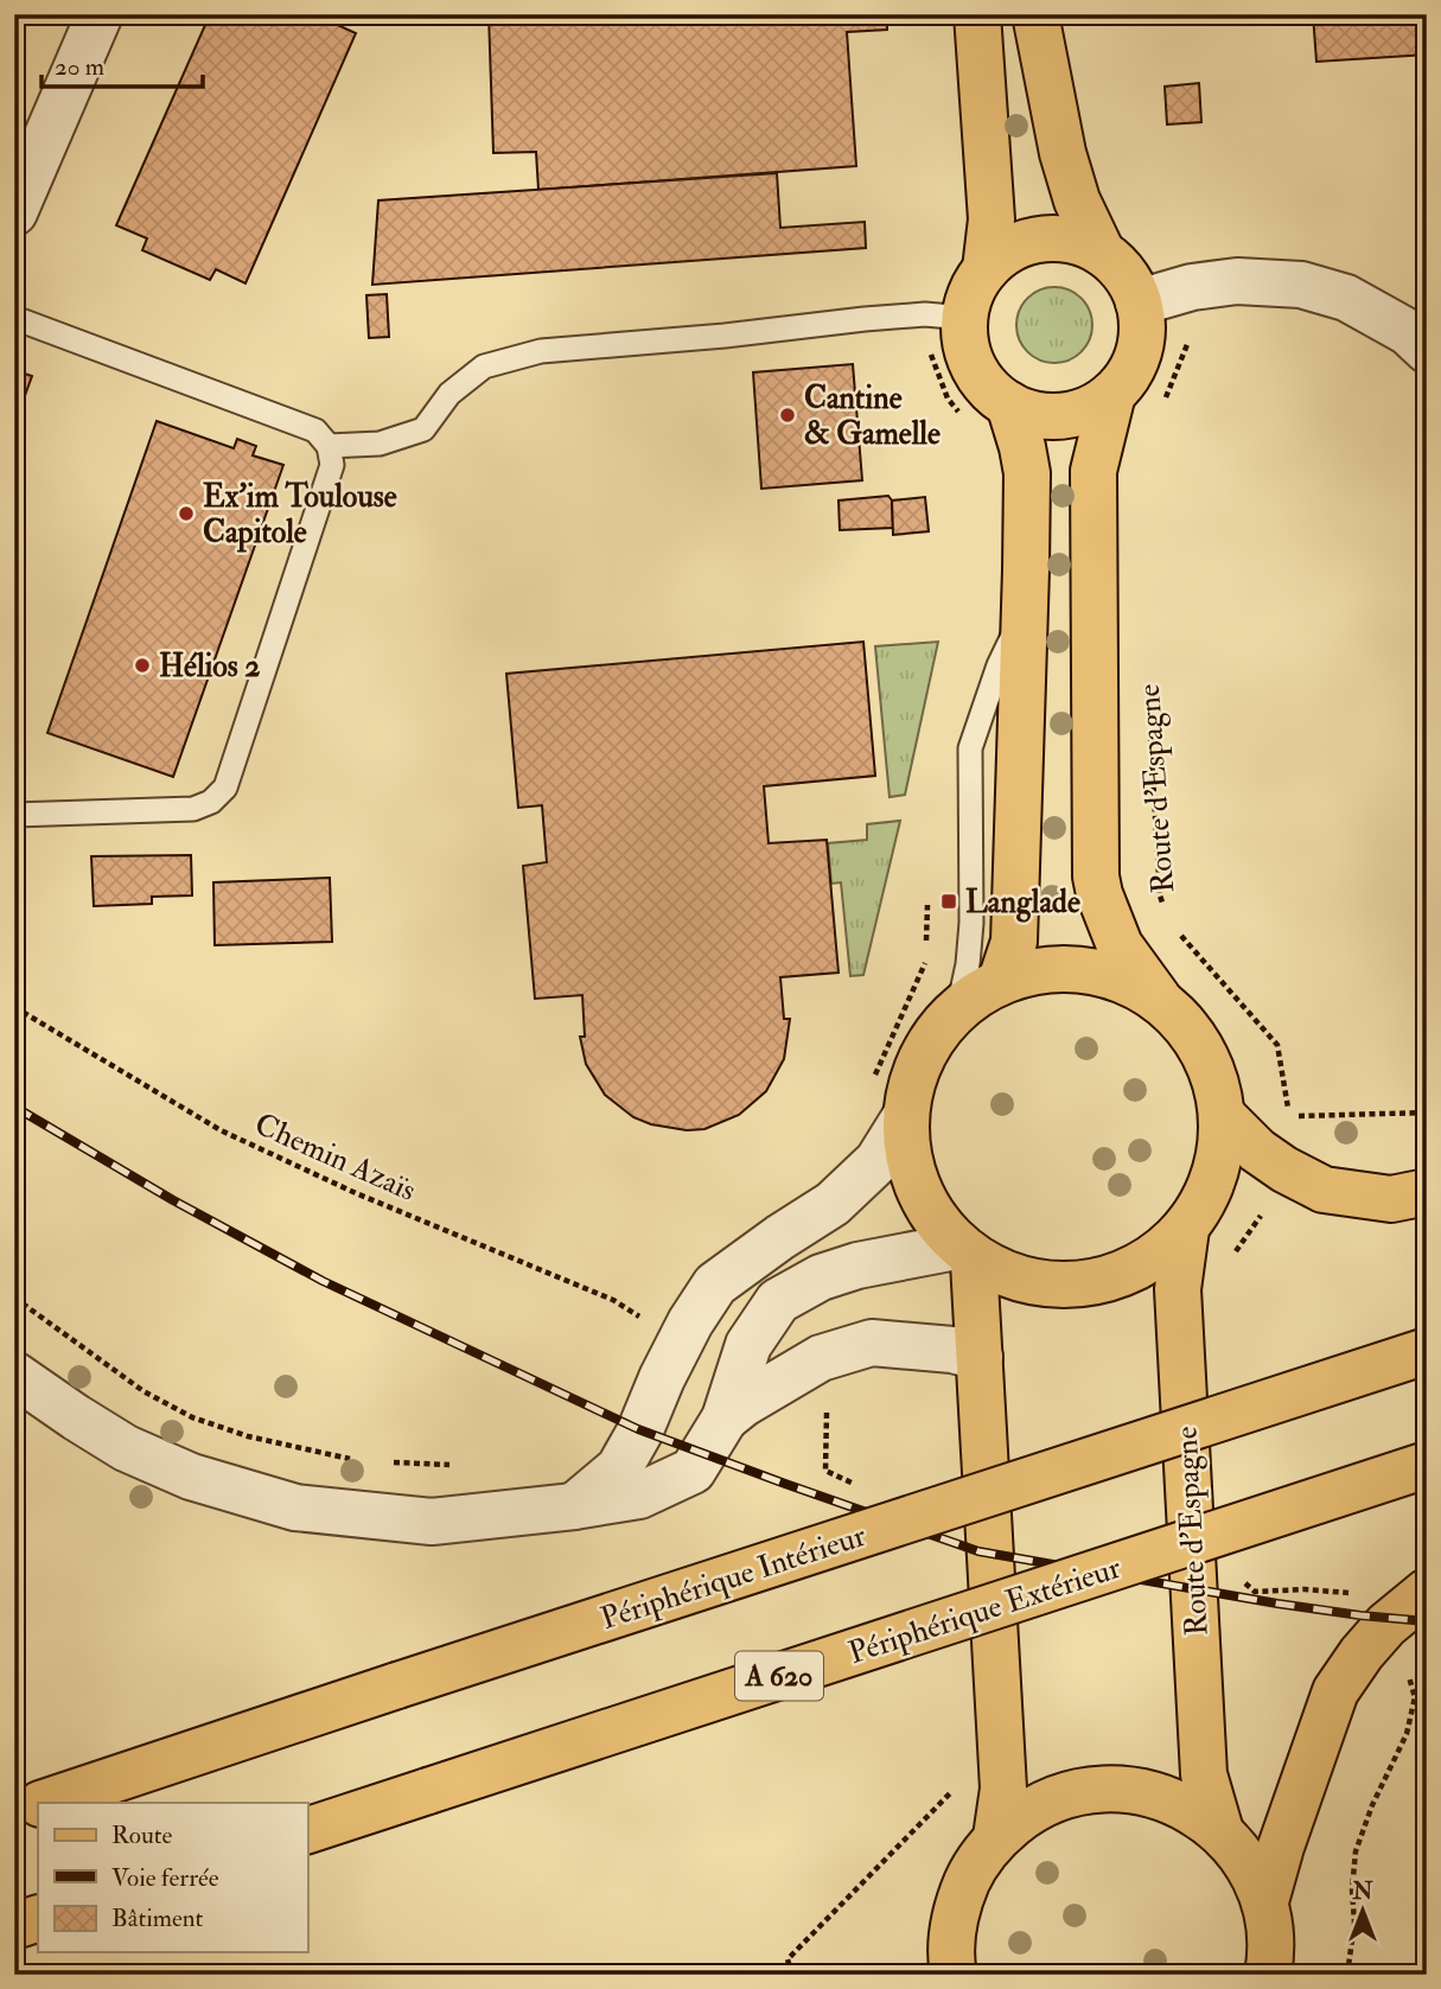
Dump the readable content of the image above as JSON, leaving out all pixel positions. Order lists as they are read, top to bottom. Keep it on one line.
{"streets":{"main road":["Route d'Espagne","Périphérique Intérieur","Périphérique Extérieur","A 620"],"path":["Chemin Azaïs"]},"places":{"other":["Cantine & Gamelle","Ex'im Toulouse Capitole","Hélios 2"],"transit":["Langlade"]},"legend":["Route","Voie ferrée","Bâtiment"],"scale_bar":"20 m","north":"top"}
